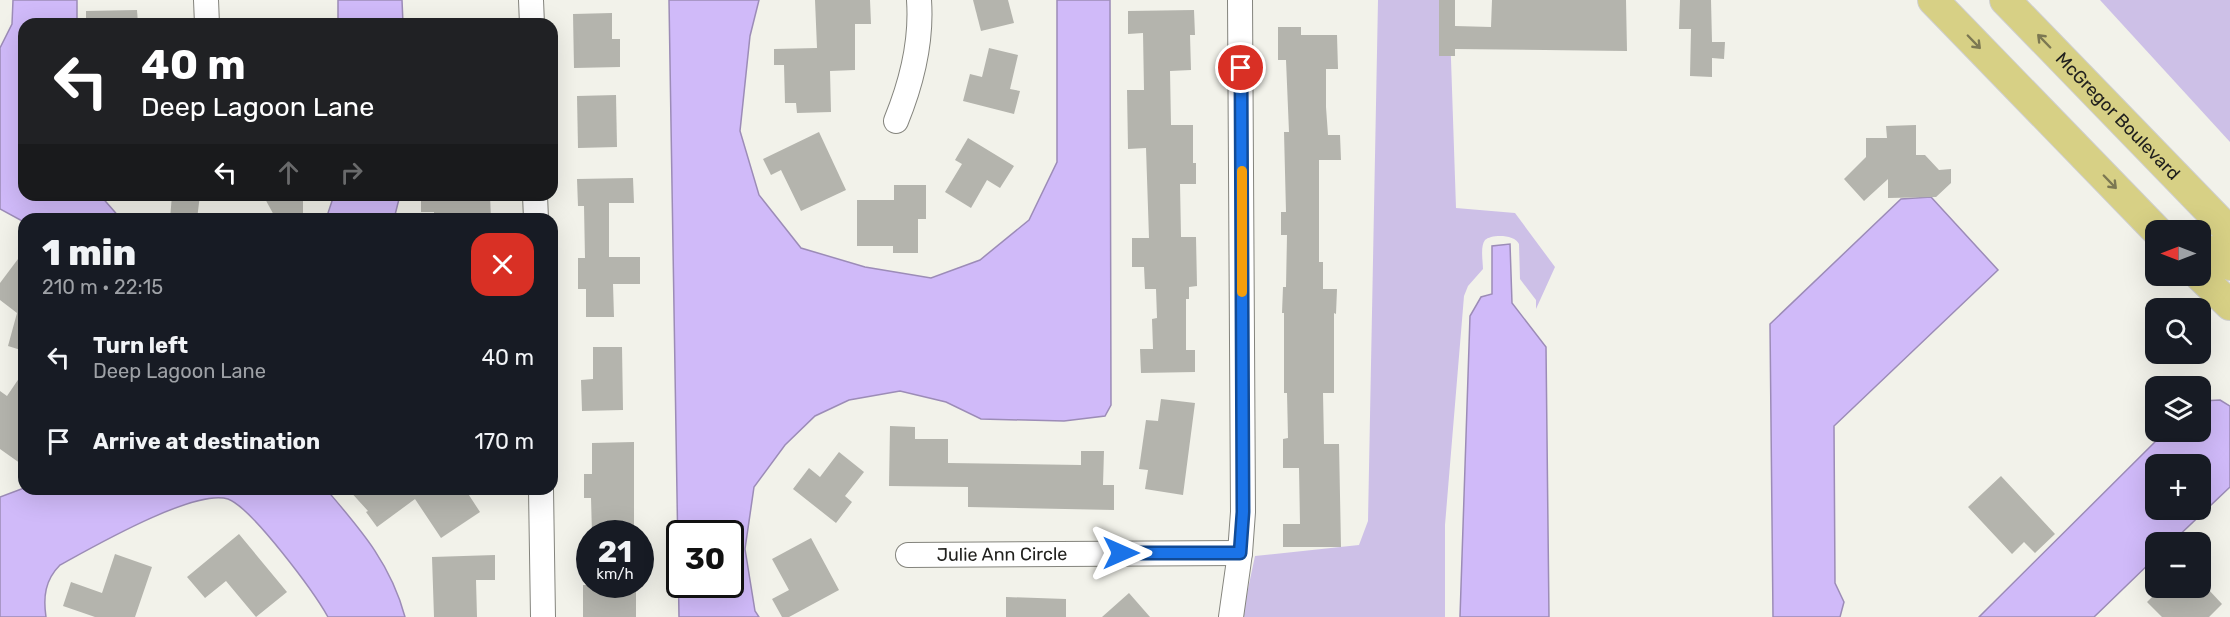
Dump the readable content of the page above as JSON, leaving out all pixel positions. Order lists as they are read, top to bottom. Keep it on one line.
{"streets":{"main road":["McGregor Boulevard"],"street":["Julie Ann Circle"]},"north":"left","page":{"turn":["40 m","Deep Lagoon Lane"],"heading":["1 min","210 m · 22:15"],"map_buttons":["+","−"],"list":[{"name":"Turn left","note":"Deep Lagoon Lane","value":"40 m"},{"name":"Arrive at destination","value":"170 m"}],"speed":"21 km/h","limit":"30"}}
